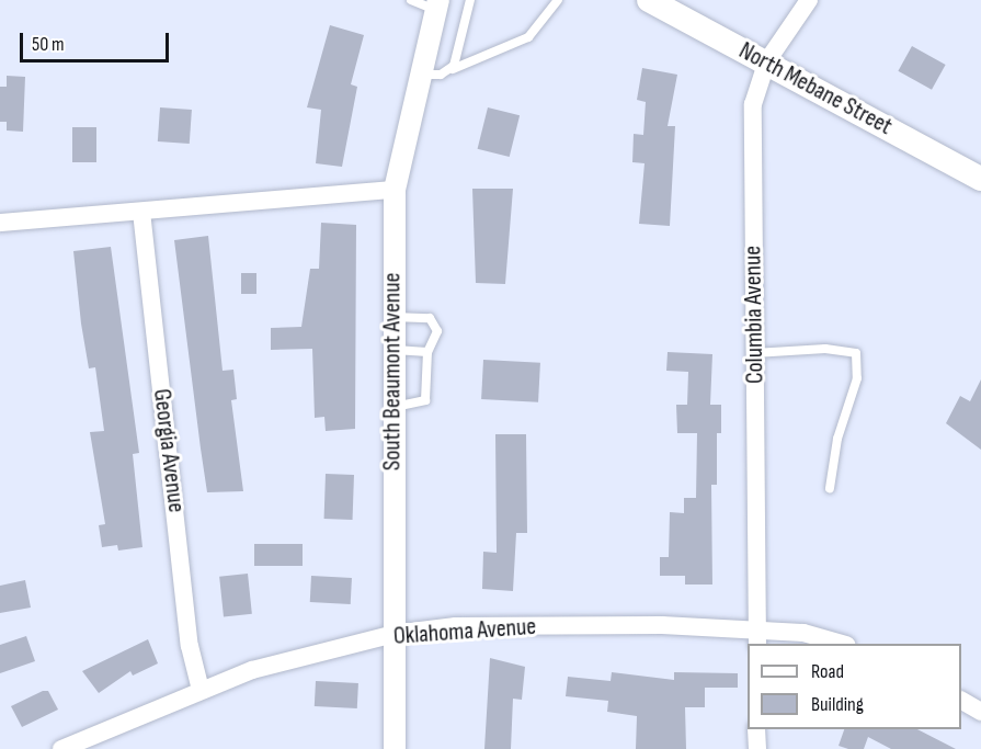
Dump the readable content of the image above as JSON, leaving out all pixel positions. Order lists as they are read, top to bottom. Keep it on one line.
{"streets":{"main road":["North Mebane Street"],"street":["Columbia Avenue","South Beaumont Avenue","Georgia Avenue","Oklahoma Avenue"]},"crossings":[["North Mebane Street","Columbia Avenue"],["Columbia Avenue","Oklahoma Avenue"],["South Beaumont Avenue","Oklahoma Avenue"],["Georgia Avenue","Oklahoma Avenue"]],"legend":["Road","Building"],"scale_bar":"50 m"}
